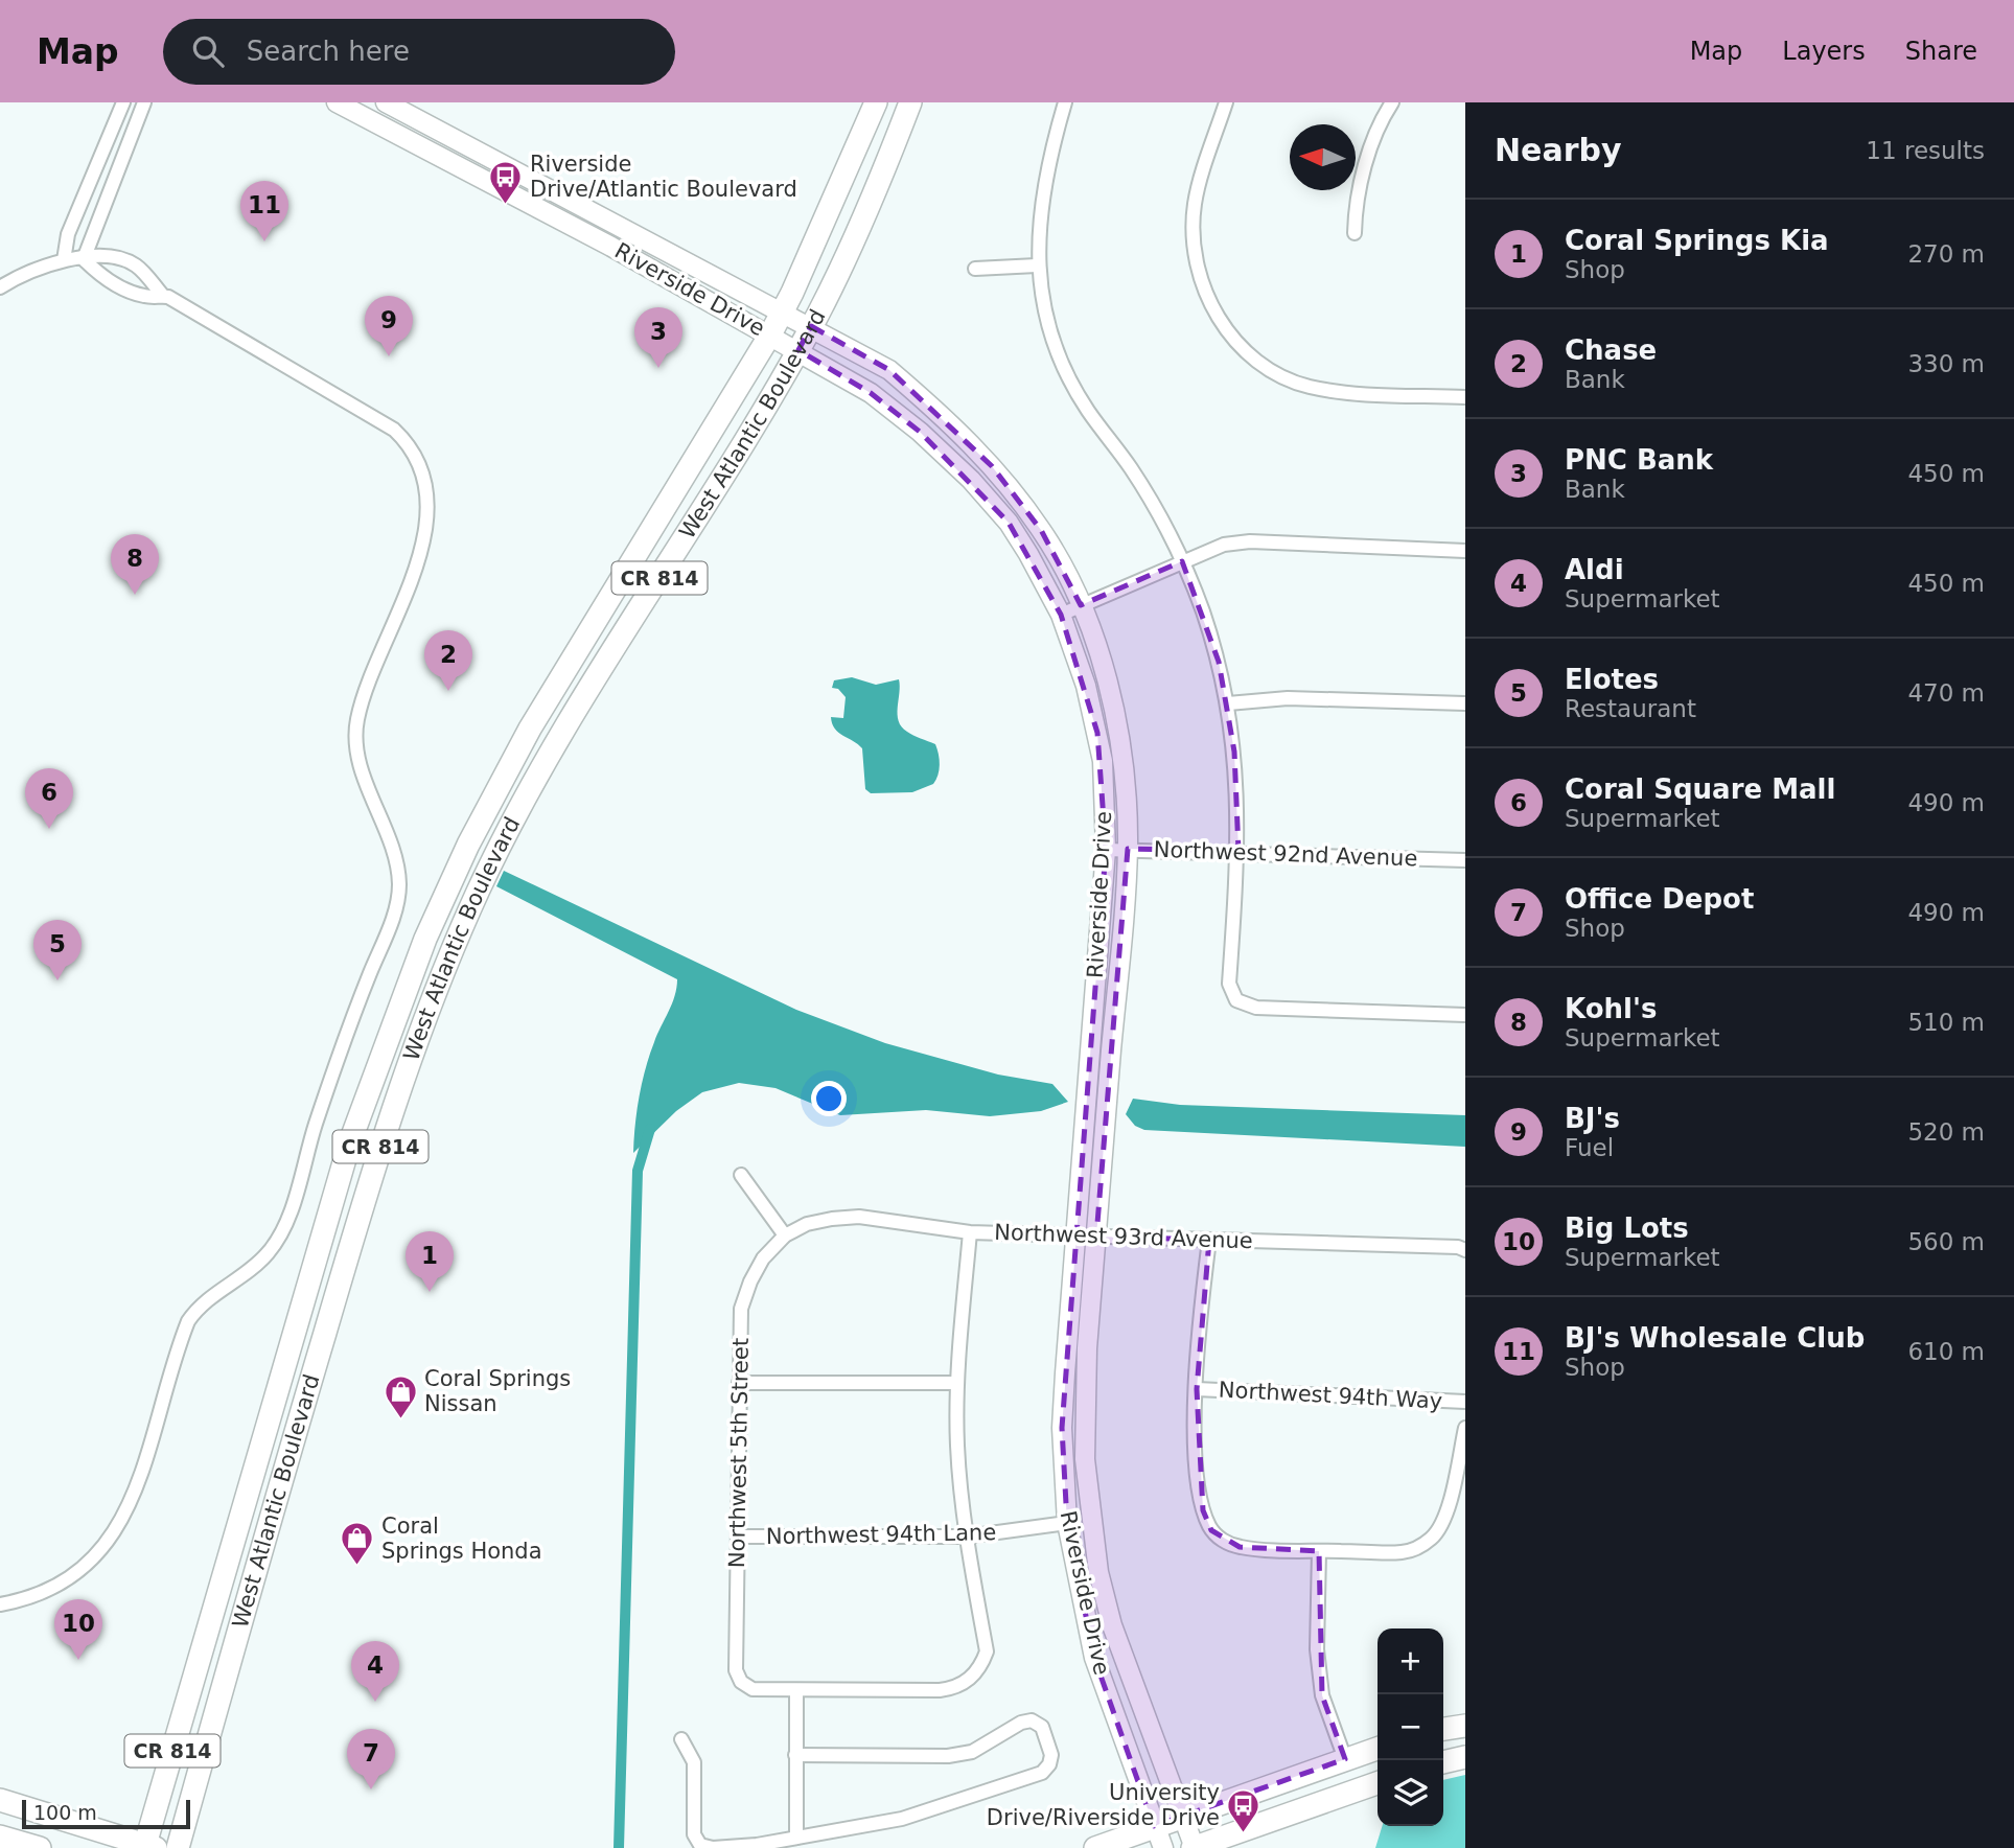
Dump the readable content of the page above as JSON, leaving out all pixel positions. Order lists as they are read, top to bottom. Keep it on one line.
{"streets":{"main road":["West Atlantic Boulevard","CR 814"],"street":["Riverside Drive","Northwest 92nd Avenue","Northwest 93rd Avenue","Northwest 94th Way","Northwest 5th Street","Northwest 94th Lane"]},"crossings":[["Riverside Drive","West Atlantic Boulevard"],["Riverside Drive","Northwest 92nd Avenue"],["Riverside Drive","Northwest 93rd Avenue"],["Riverside Drive","Northwest 94th Lane"],["Northwest 93rd Avenue","Northwest 5th Street"],["Northwest 5th Street","Northwest 94th Lane"]],"places":{"bus stop":["Riverside Drive/Atlantic Boulevard","University Drive/Riverside Drive"],"shop":["Coral Springs Nissan","Coral Springs Honda"]},"scale_bar":"100 m","north":"left","page":{"header":"Map","search":"Search here","nav":["Map","Layers","Share"],"heading":["Nearby","11 results"],"pins":["11","9","3","8","2","6","5","1","10","4","7"],"list":[{"mark":"1","name":"Coral Springs Kia","note":"Shop","value":"270 m"},{"mark":"2","name":"Chase","note":"Bank","value":"330 m"},{"mark":"3","name":"PNC Bank","note":"Bank","value":"450 m"},{"mark":"4","name":"Aldi","note":"Supermarket","value":"450 m"},{"mark":"5","name":"Elotes","note":"Restaurant","value":"470 m"},{"mark":"6","name":"Coral Square Mall","note":"Supermarket","value":"490 m"},{"mark":"7","name":"Office Depot","note":"Shop","value":"490 m"},{"mark":"8","name":"Kohl's","note":"Supermarket","value":"510 m"},{"mark":"9","name":"BJ's","note":"Fuel","value":"520 m"},{"mark":"10","name":"Big Lots","note":"Supermarket","value":"560 m"},{"mark":"11","name":"BJ's Wholesale Club","note":"Shop","value":"610 m"}],"map_buttons":["+","−"],"scale":"100 m"}}
